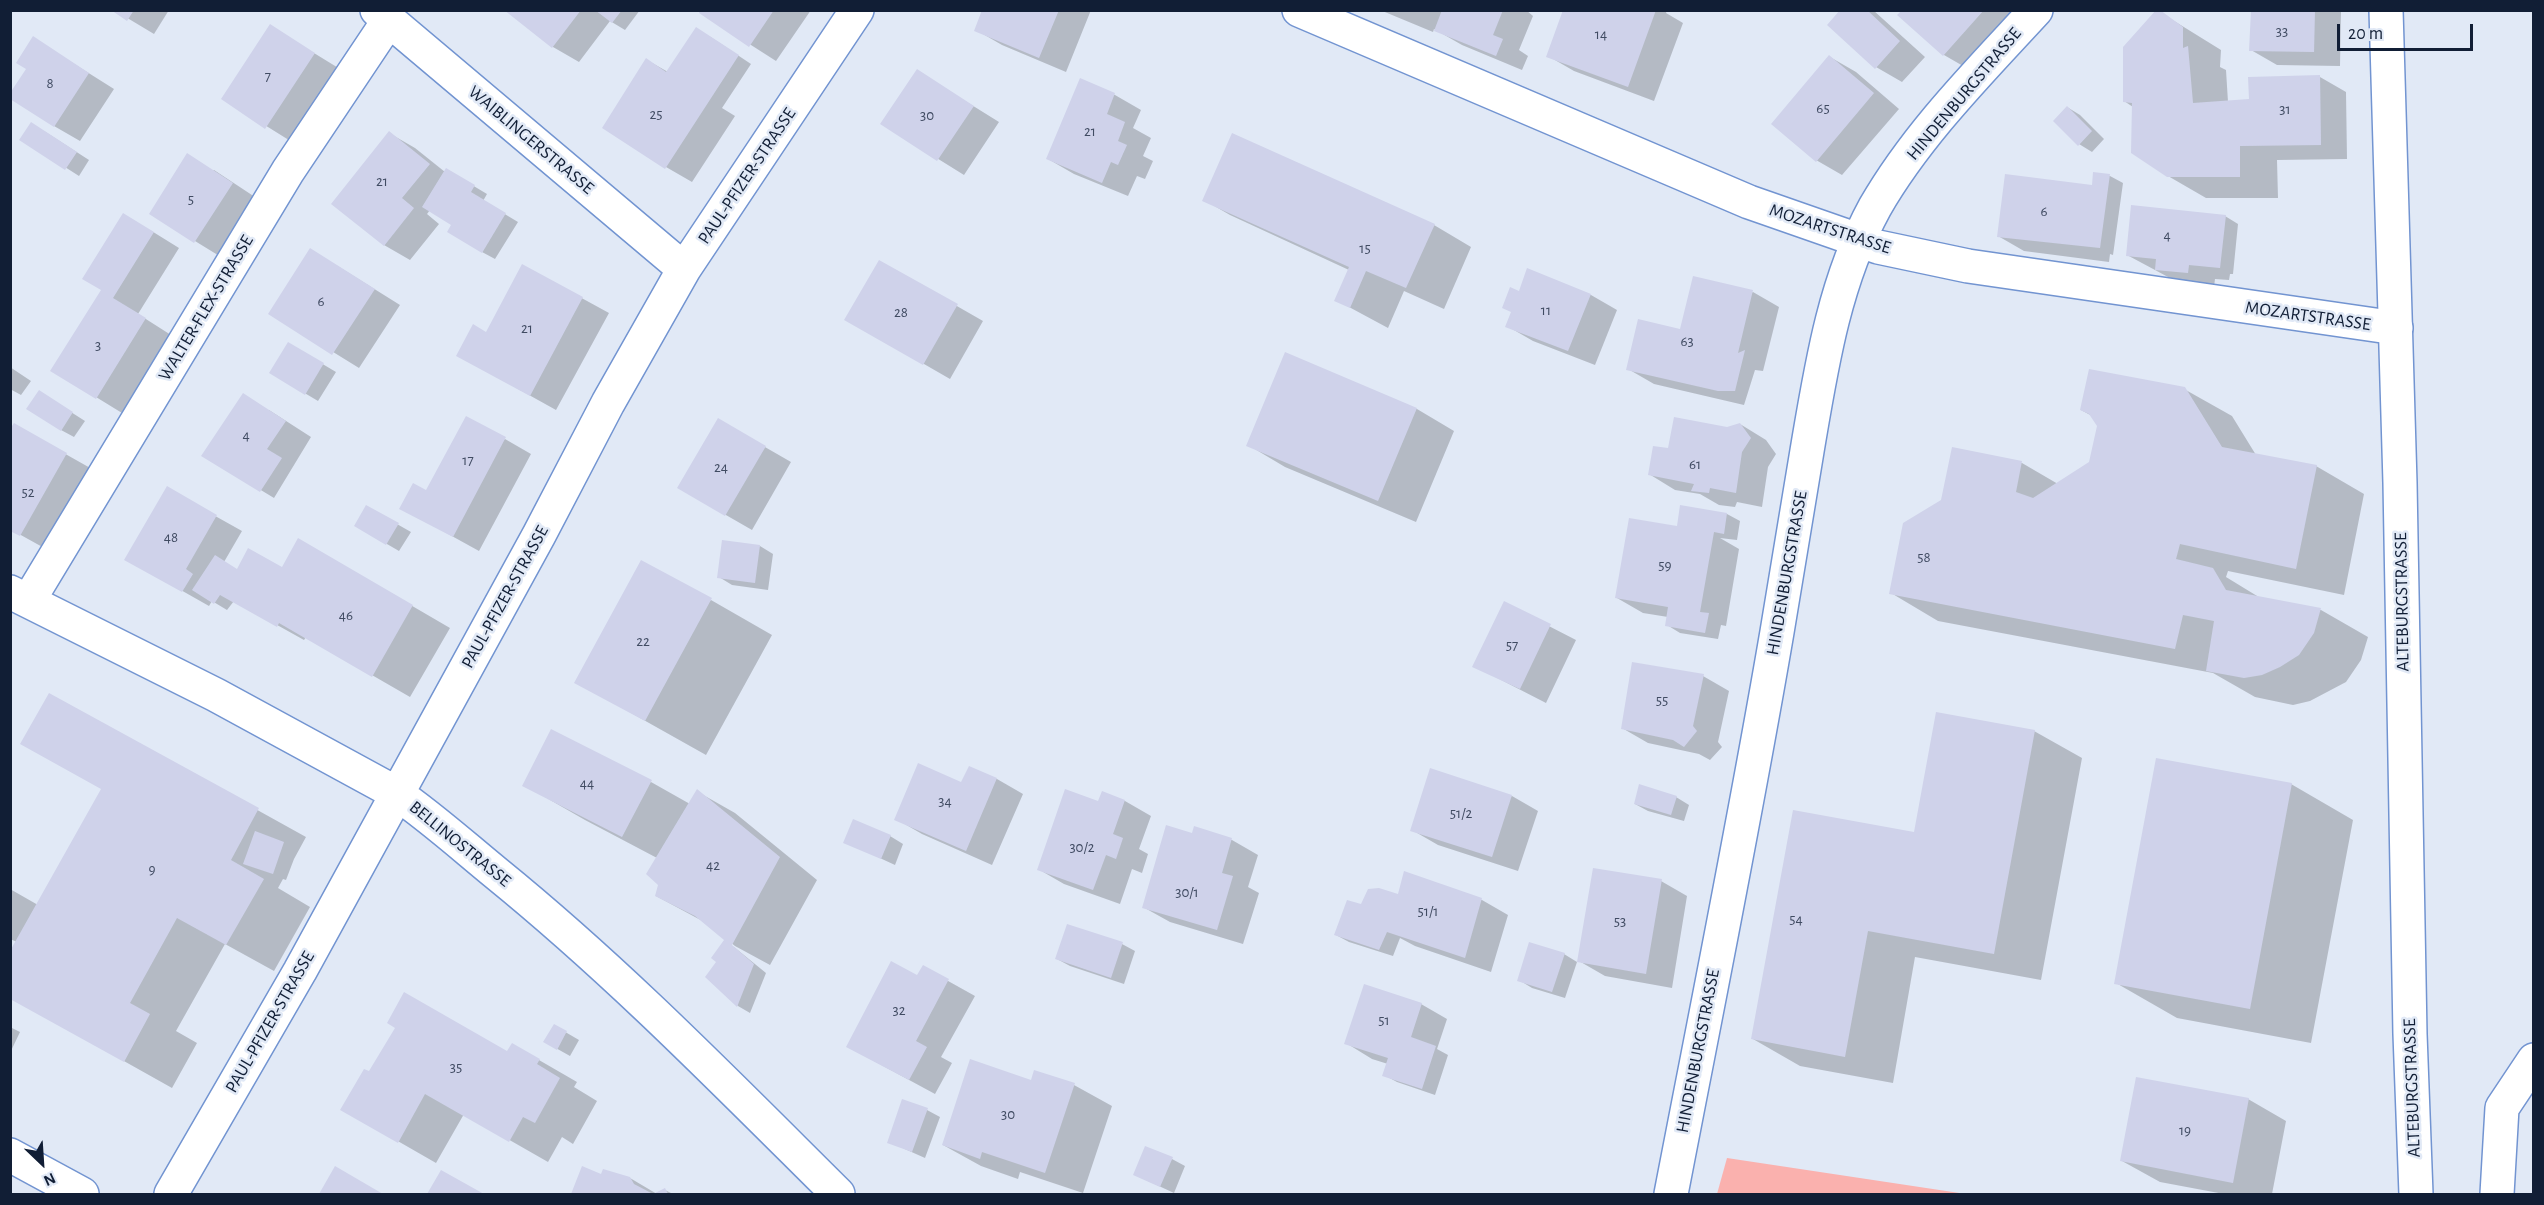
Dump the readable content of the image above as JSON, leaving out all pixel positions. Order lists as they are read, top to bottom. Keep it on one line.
{"streets":{"street":["HINDENBURGSTRASSE","WAIBLINGERSTRASSE","PAUL-PFIZER-STRASSE","MOZARTSTRASSE","WALTER-FLEX-STRASSE","ALTEBURGSTRASSE","BELLINOSTRASSE"]},"crossings":[["HINDENBURGSTRASSE","MOZARTSTRASSE"],["WAIBLINGERSTRASSE","PAUL-PFIZER-STRASSE"],["WAIBLINGERSTRASSE","WALTER-FLEX-STRASSE"],["PAUL-PFIZER-STRASSE","BELLINOSTRASSE"],["MOZARTSTRASSE","ALTEBURGSTRASSE"],["WALTER-FLEX-STRASSE","BELLINOSTRASSE"]],"house_numbers":["33","14","7","8","65","31","25","30","21","21","5","6","4","15","6","11","28","21","63","3","4","17","61","24","52","48","58","59","46","22","57","55","44","34","51/2","30/2","42","9","30/1","51/1","54","53","32","51","35","30","19"],"scale_bar":"20 m","north":"bottom right"}
